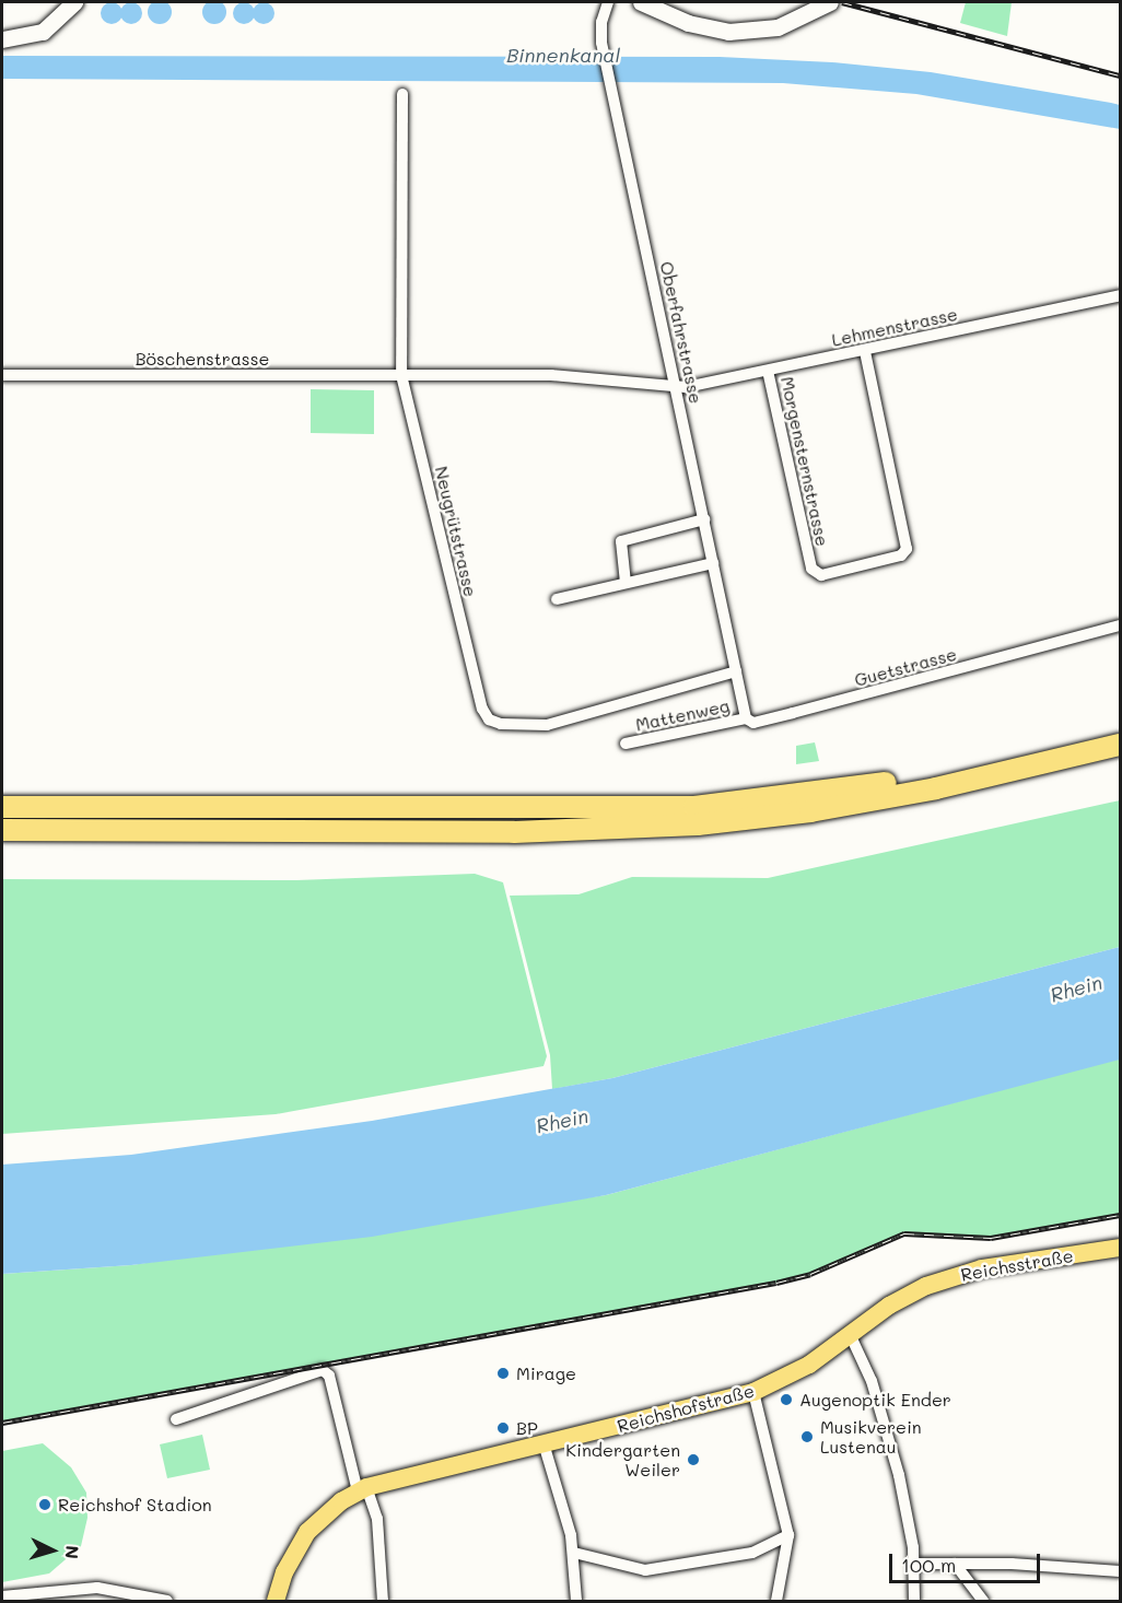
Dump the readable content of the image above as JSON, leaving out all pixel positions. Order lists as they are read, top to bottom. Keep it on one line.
{"streets":{"main road":["Reichsstraße","Reichshofstraße"],"street":["Lehmenstrasse","Oberfahrstrasse","Böschenstrasse","Morgensternstrasse","Neugrütstrasse","Guetstrasse","Mattenweg"]},"crossings":[["Lehmenstrasse","Oberfahrstrasse"],["Lehmenstrasse","Böschenstrasse"],["Lehmenstrasse","Morgensternstrasse"],["Oberfahrstrasse","Böschenstrasse"],["Oberfahrstrasse","Neugrütstrasse"],["Böschenstrasse","Neugrütstrasse"],["Guetstrasse","Mattenweg"],["Reichsstraße","Reichshofstraße"]],"water":["Binnenkanal","Rhein"],"places":["Mirage","Augenoptik Ender","BP","Musikverein Lustenau","Kindergarten Weiler","Reichshof Stadion"],"scale_bar":"100 m","north":"right"}
